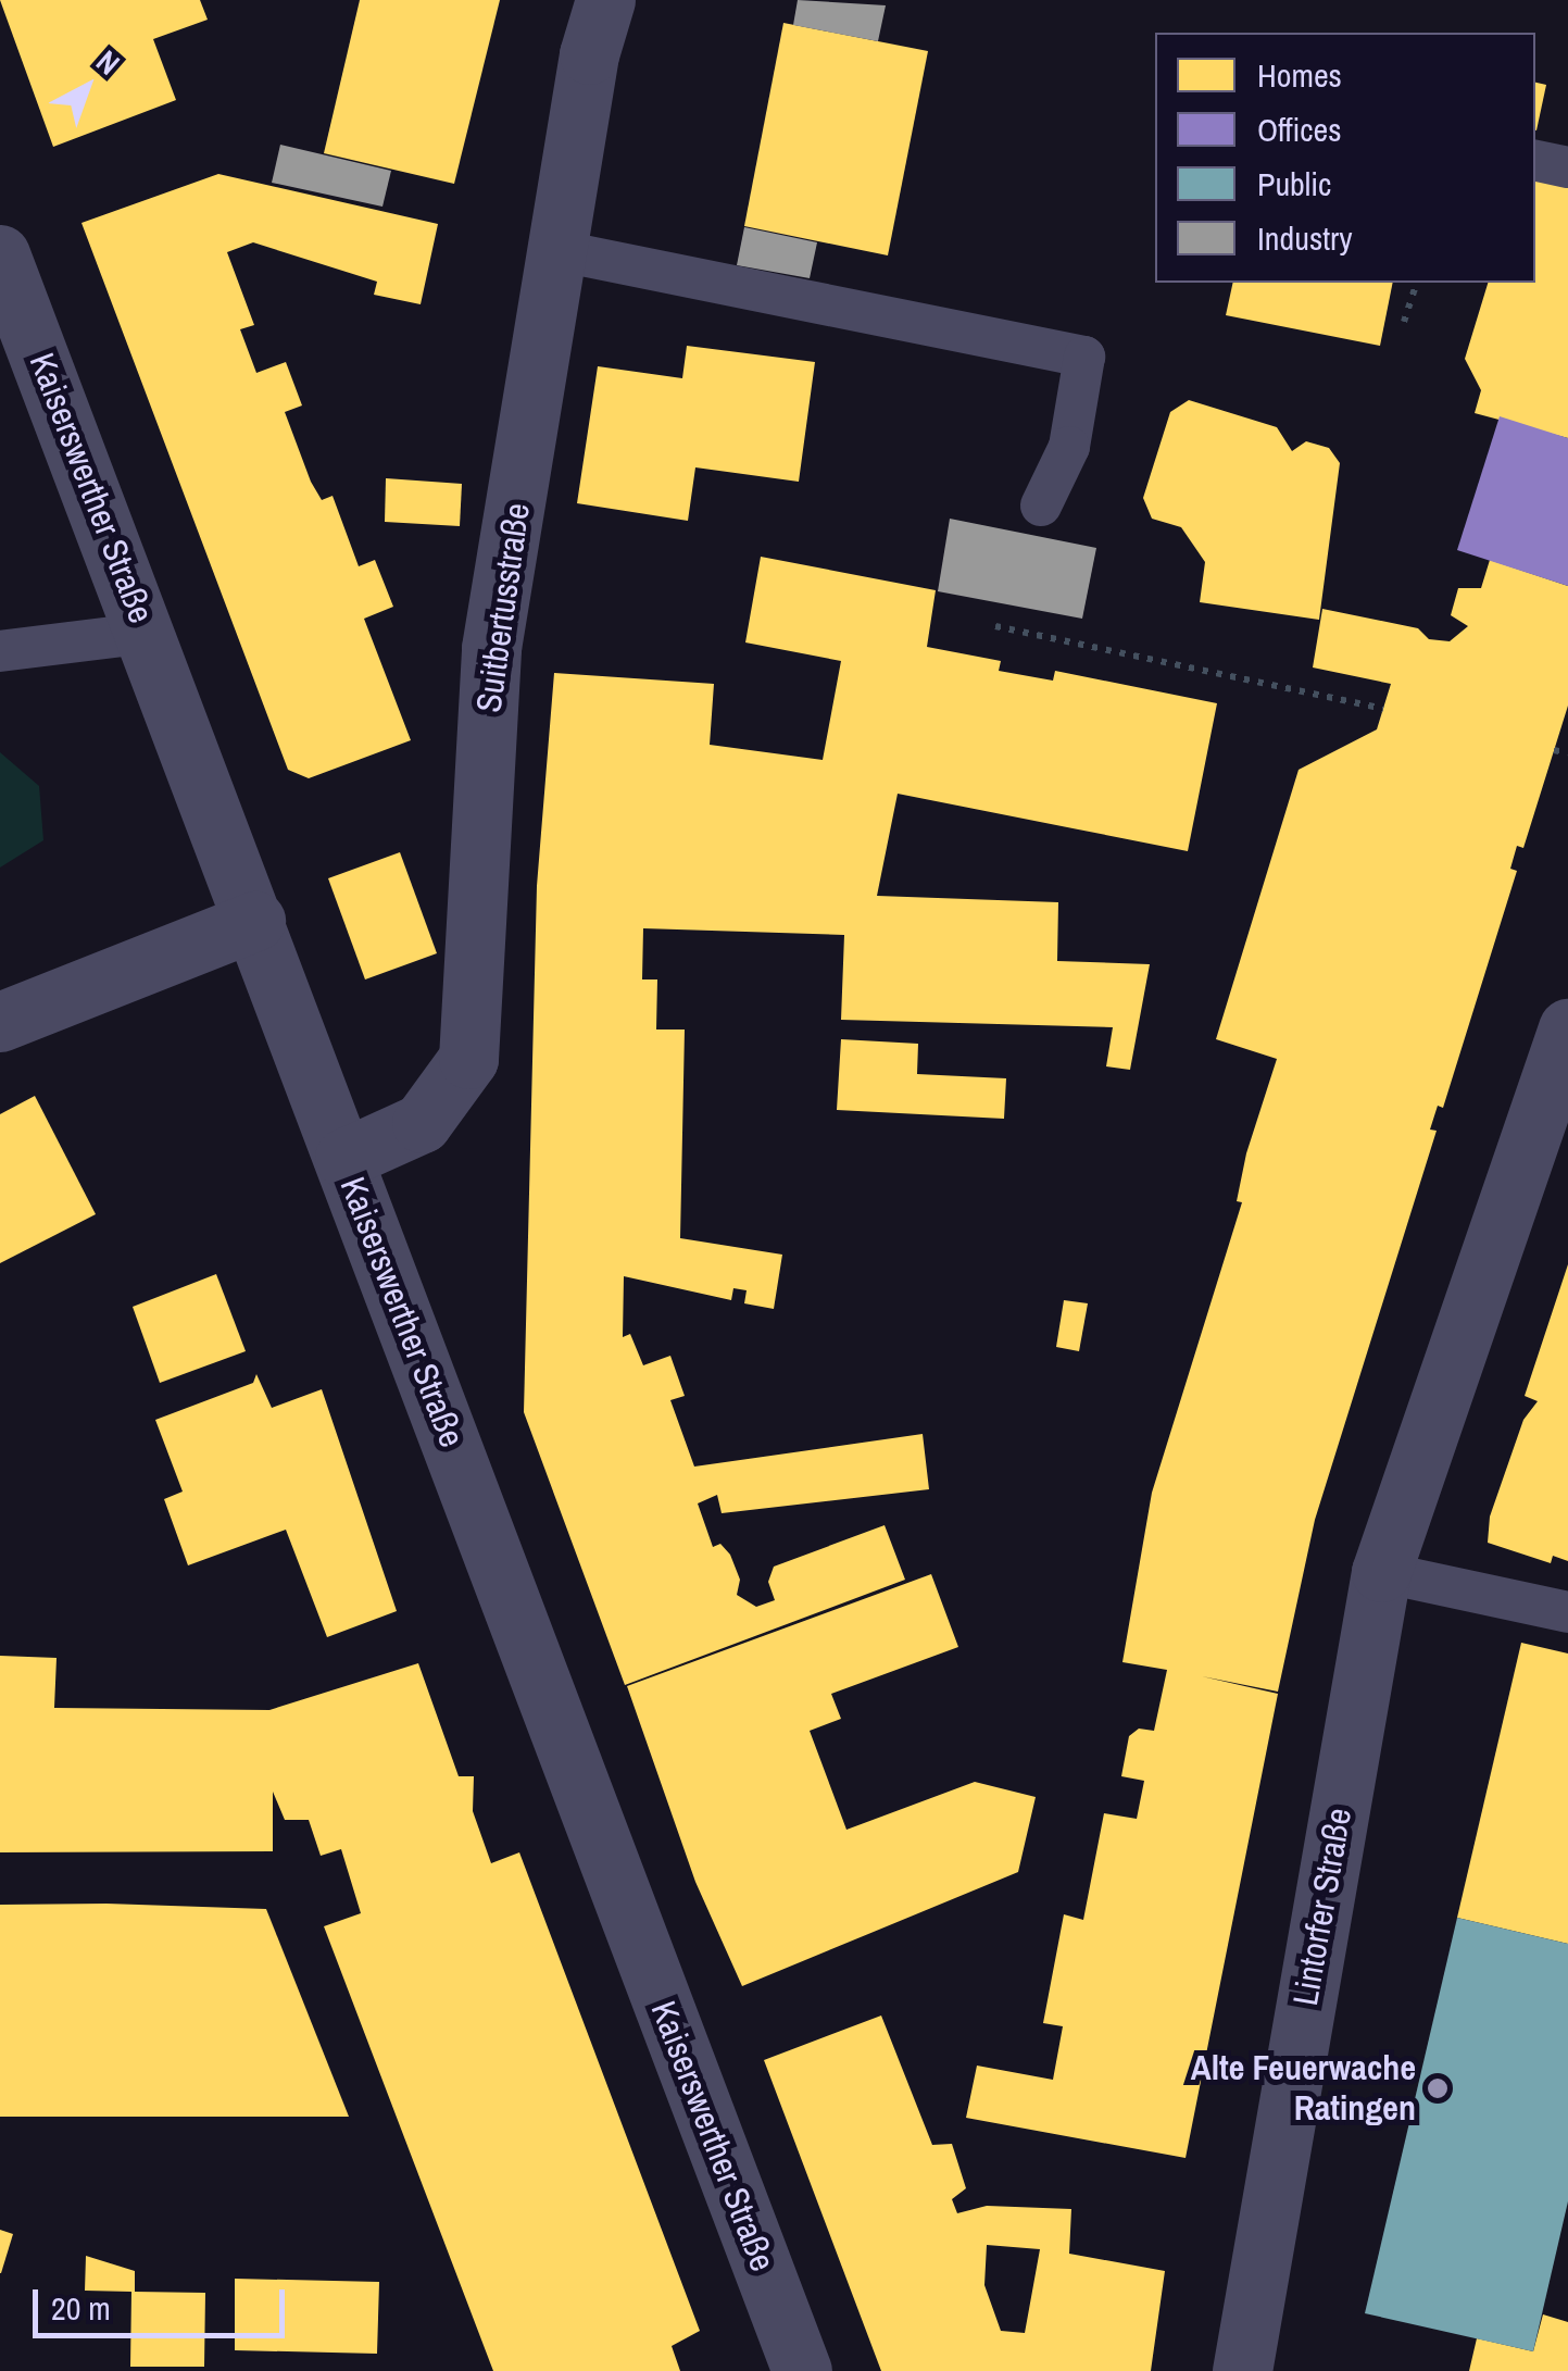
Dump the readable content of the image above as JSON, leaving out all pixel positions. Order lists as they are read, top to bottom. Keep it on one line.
{"streets":{"street":["Kaiserswerther Straße","Suitbertusstraße","Lintorfer Straße"]},"crossings":[["Kaiserswerther Straße","Suitbertusstraße"]],"places":["Alte Feuerwache Ratingen"],"legend":["Homes","Offices","Public","Industry"],"scale_bar":"20 m","north":"top right"}
